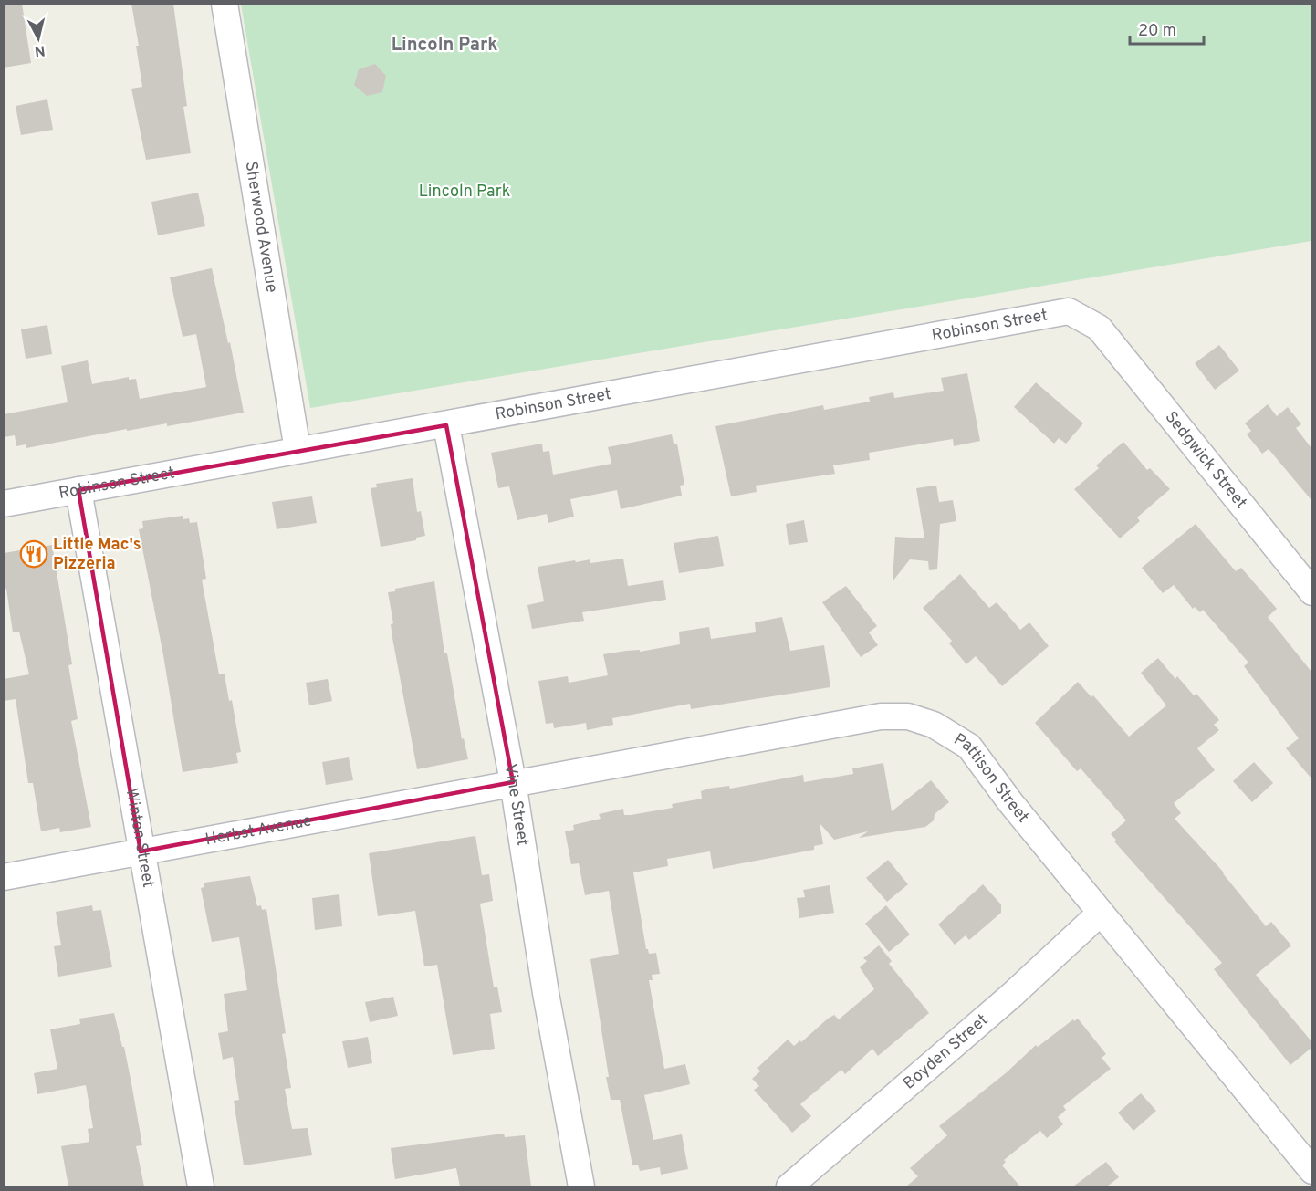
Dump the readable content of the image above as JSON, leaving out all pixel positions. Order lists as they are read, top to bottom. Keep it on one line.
{"streets":{"street":["Sherwood Avenue","Robinson Street","Sedgwick Street","Pattison Street","Vine Street","Herbst Avenue","Winton Street","Boyden Street"]},"crossings":[["Sherwood Avenue","Robinson Street"],["Robinson Street","Sedgwick Street"],["Robinson Street","Vine Street"],["Robinson Street","Winton Street"],["Pattison Street","Vine Street"],["Pattison Street","Herbst Avenue"],["Pattison Street","Boyden Street"],["Vine Street","Herbst Avenue"],["Herbst Avenue","Winton Street"]],"districts":["Lincoln Park"],"parks":["Lincoln Park"],"places":{"restaurant":["Little Mac's Pizzeria"]},"scale_bar":"20 m","north":"bottom"}
